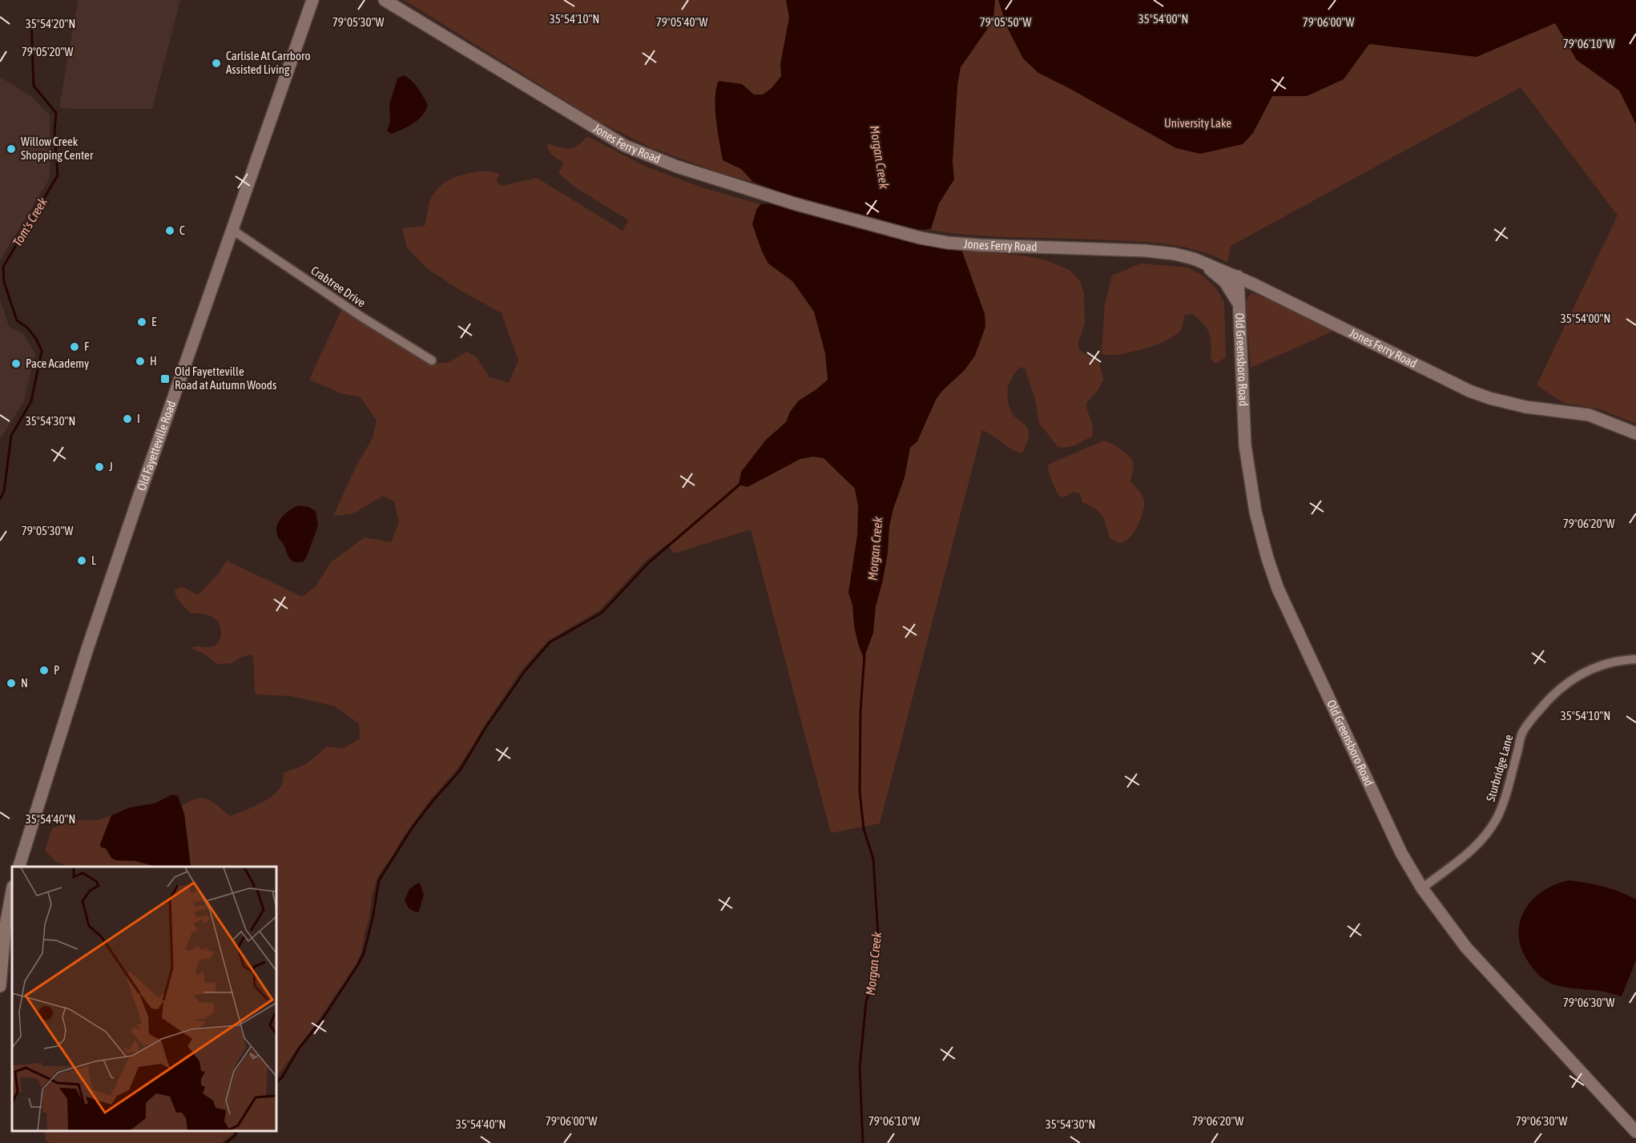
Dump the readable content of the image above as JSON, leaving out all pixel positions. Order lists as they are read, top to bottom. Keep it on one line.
{"streets":{"street":["Jones Ferry Road","Crabtree Drive","Old Greensboro Road","Old Fayetteville Road","Sturbridge Lane"]},"crossings":[["Jones Ferry Road","Old Greensboro Road"],["Crabtree Drive","Old Fayetteville Road"],["Old Greensboro Road","Sturbridge Lane"]],"water":["Morgan Creek","Tom's Creek"],"parks":["University Lake"],"places":{"other":["Carlisle At Carrboro Assisted Living","Willow Creek Shopping Center","C","E","F","H","Pace Academy","I","J","L","P","N"],"transit":["Old Fayetteville Road at Autumn Woods"]},"coordinates":["35°54'10\"N","35°54'00\"N","79°05'30\"W","79°05'40\"W","79°05'50\"W","79°06'00\"W","35°54'20\"N","79°06'10\"W","79°05'20\"W","35°54'30\"N","79°06'20\"W","35°54'40\"N","79°06'30\"W"]}
